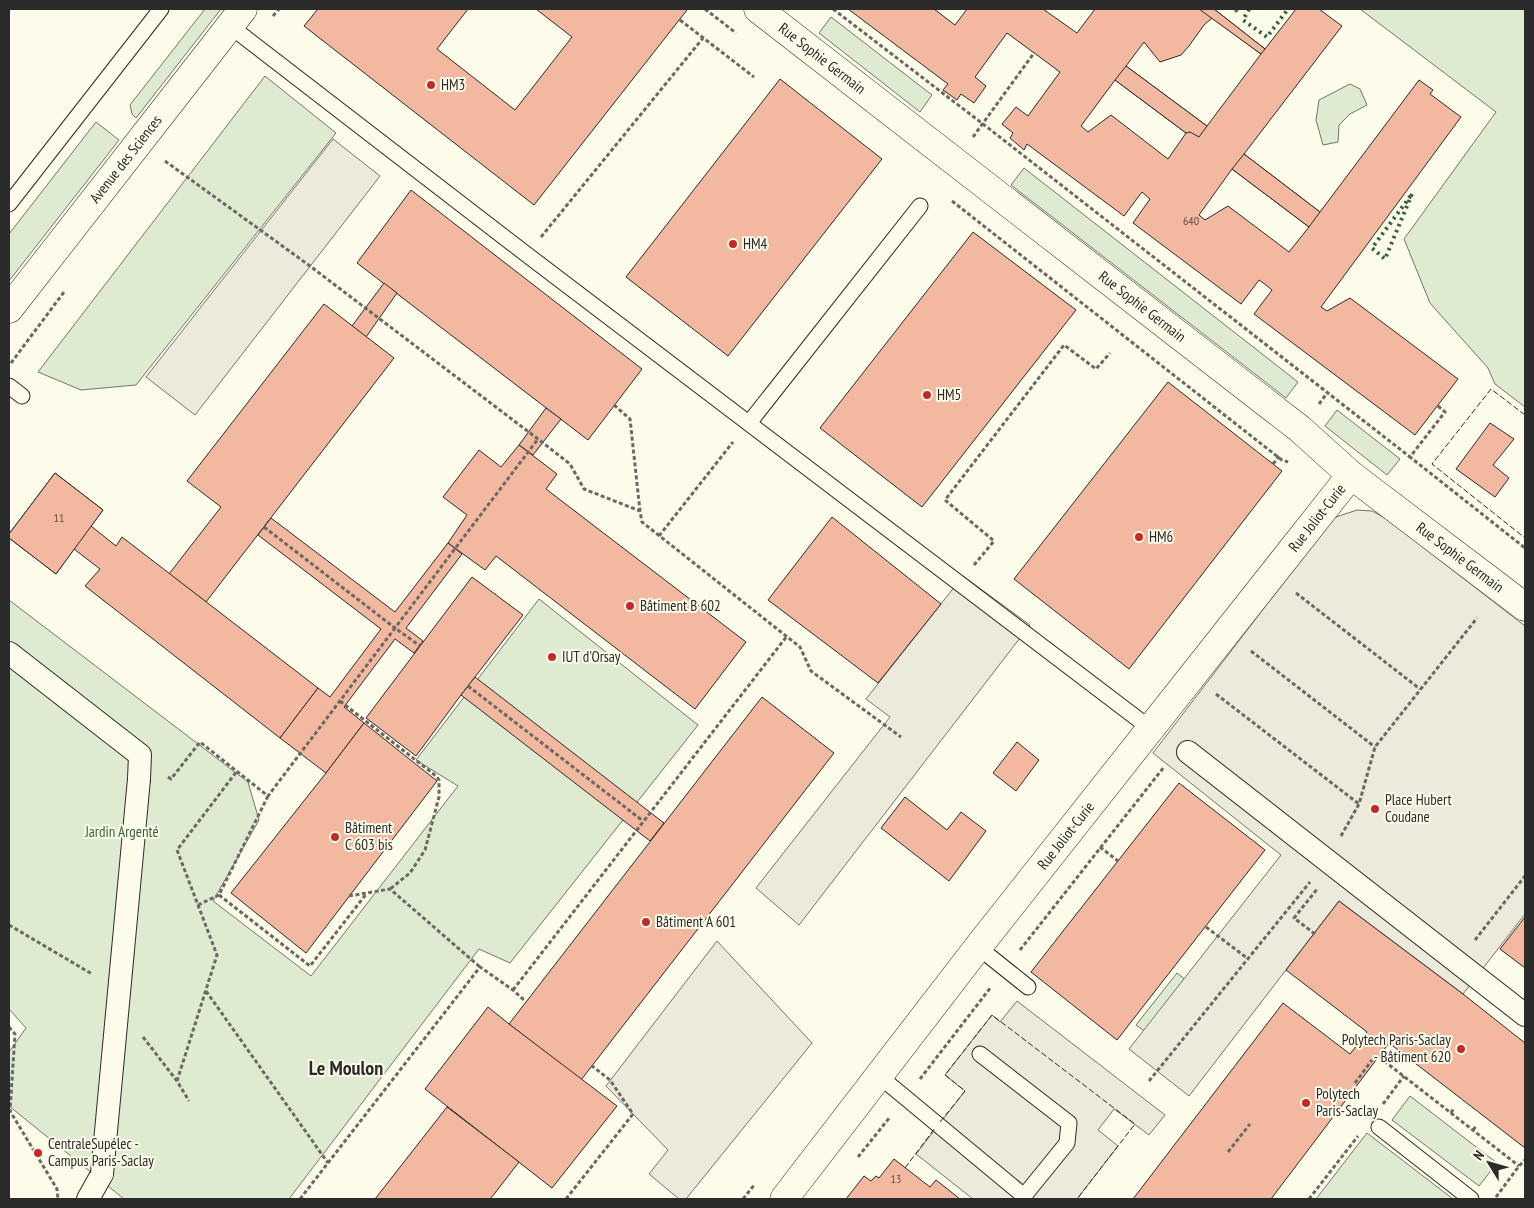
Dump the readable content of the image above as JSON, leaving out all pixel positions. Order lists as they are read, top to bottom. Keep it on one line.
{"streets":{"street":["Rue Sophie Germain","Avenue des Sciences","Rue Joliot-Curie"]},"crossings":[["Rue Sophie Germain","Rue Joliot-Curie"]],"districts":["Le Moulon"],"parks":["Jardin Argenté"],"places":["HM3","HM4","HM5","HM6","Bâtiment B 602","IUT d'Orsay","Place Hubert Coudane","Bâtiment C 603 bis","Bâtiment A 601","Polytech Paris-Saclay - Bâtiment 620","Polytech Paris-Saclay","CentraleSupélec - Campus Paris-Saclay"],"house_numbers":["640","11","13"],"north":"top left"}
